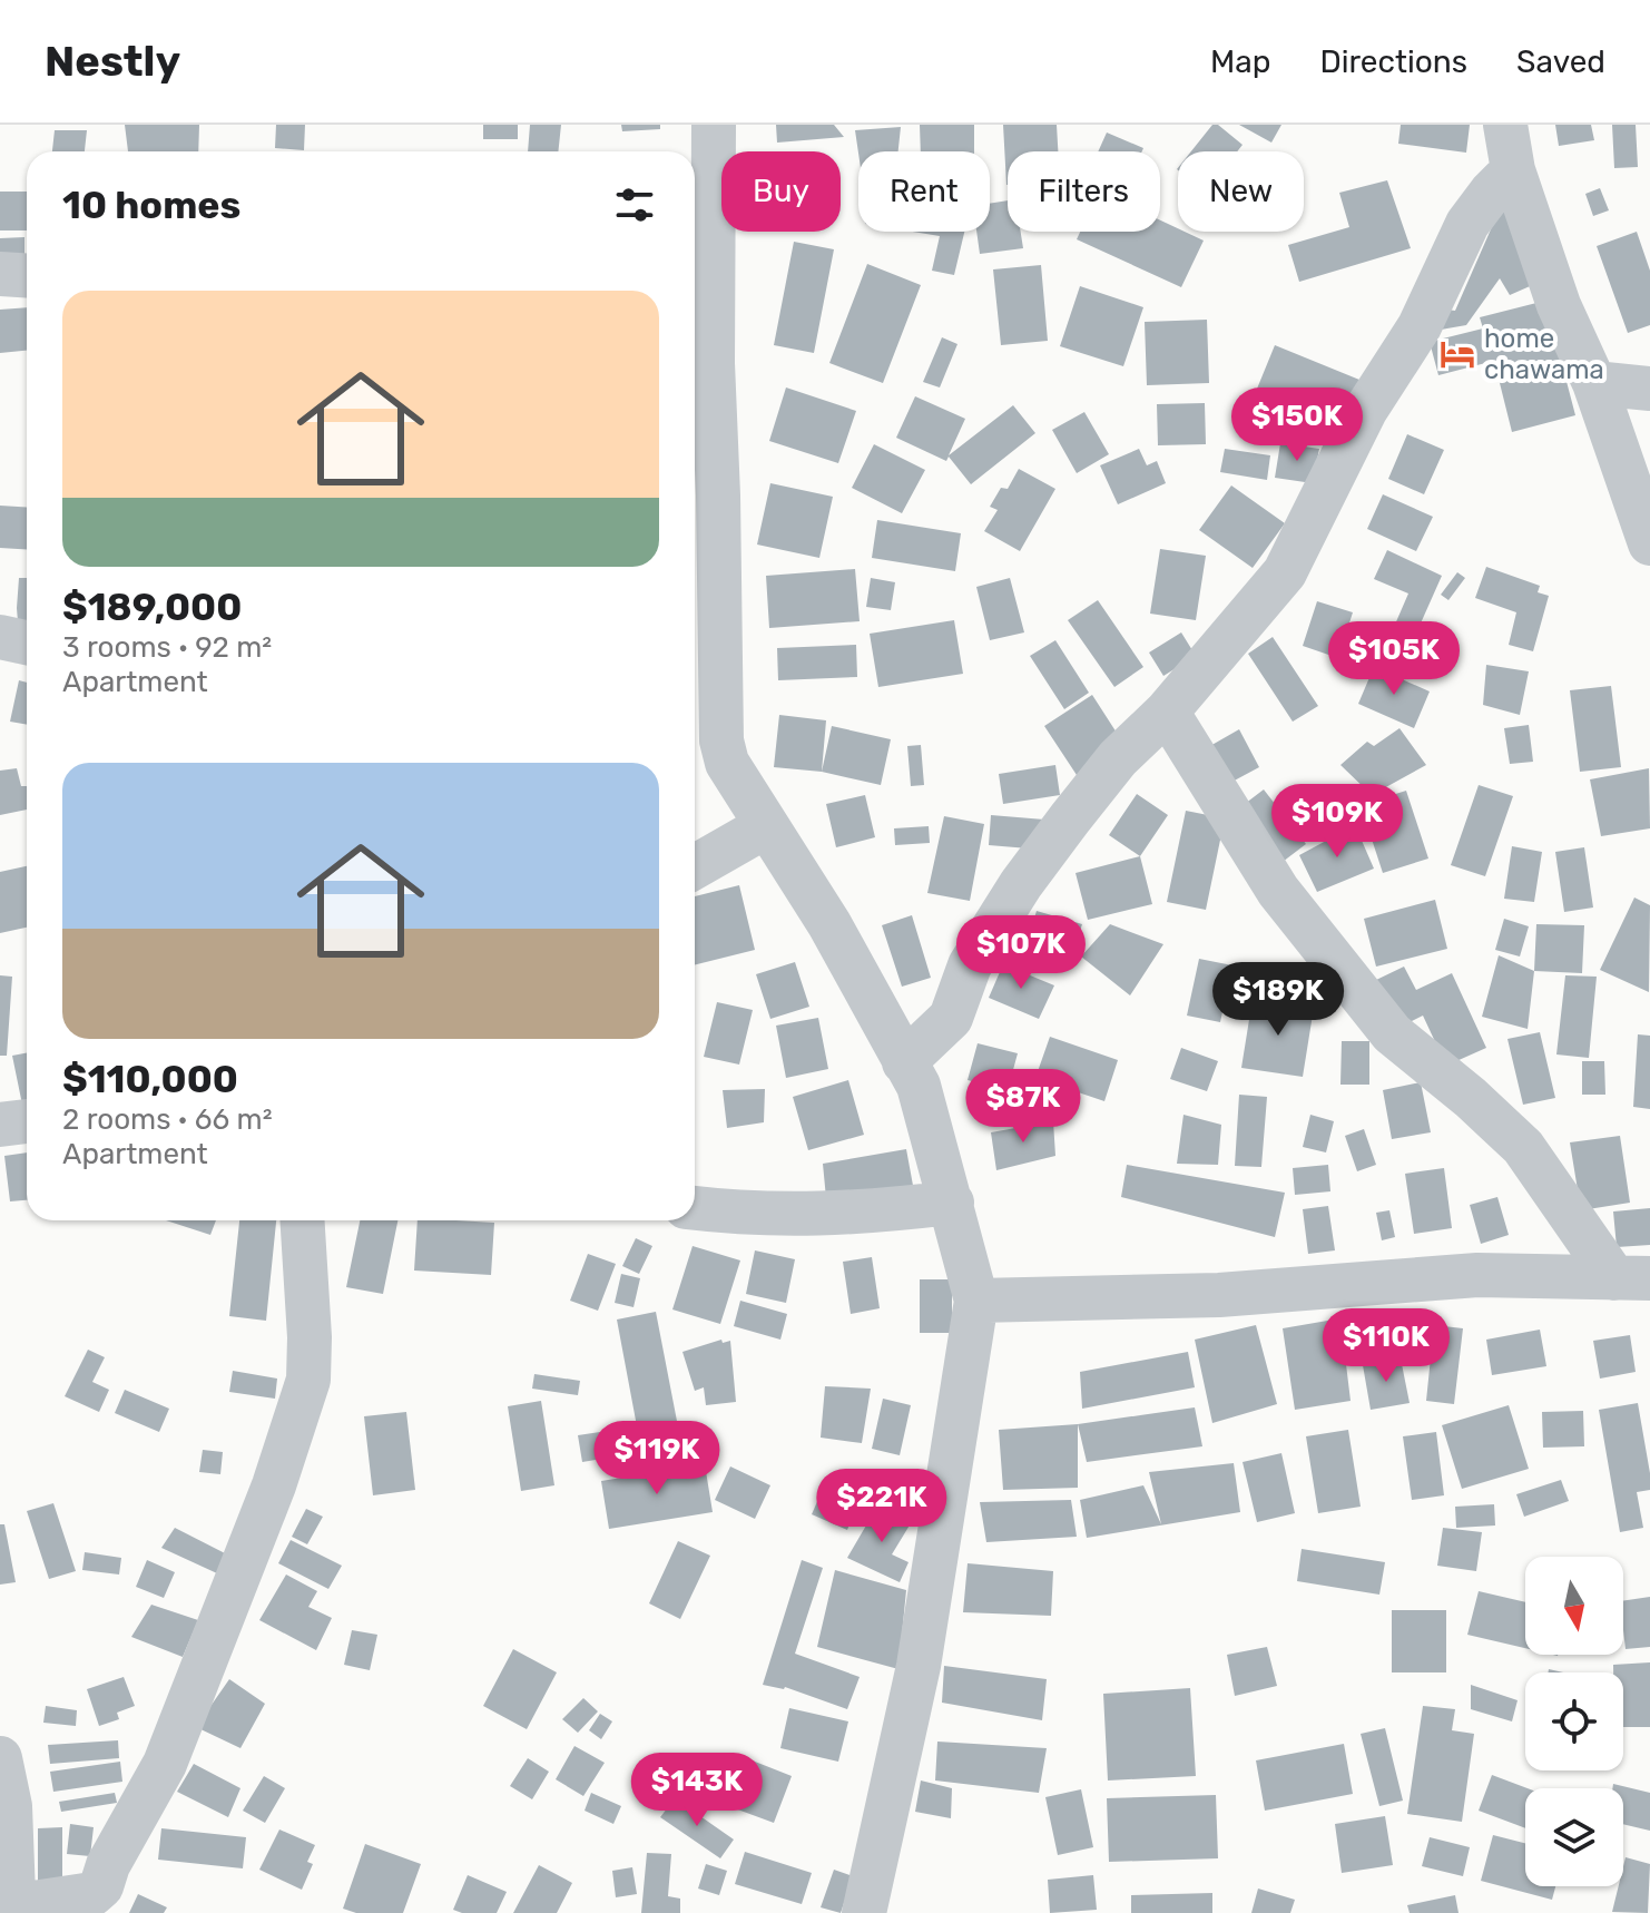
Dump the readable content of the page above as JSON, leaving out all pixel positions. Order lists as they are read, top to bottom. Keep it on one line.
{"places":{"hotel":["home chawama"]},"north":"bottom","page":{"header":"Nestly","nav":["Map","Directions","Saved"],"chip":["Buy","Rent","Filters","New"],"heading":"10 homes","list":[{"name":"$189,000","note":"3 rooms · 92 m² · Apartment"},{"name":"$110,000","note":"2 rooms · 66 m² · Apartment"}],"price":["$150K","$105K","$109K","$107K","$189K","$87K","$110K","$119K","$221K","$143K"]}}
